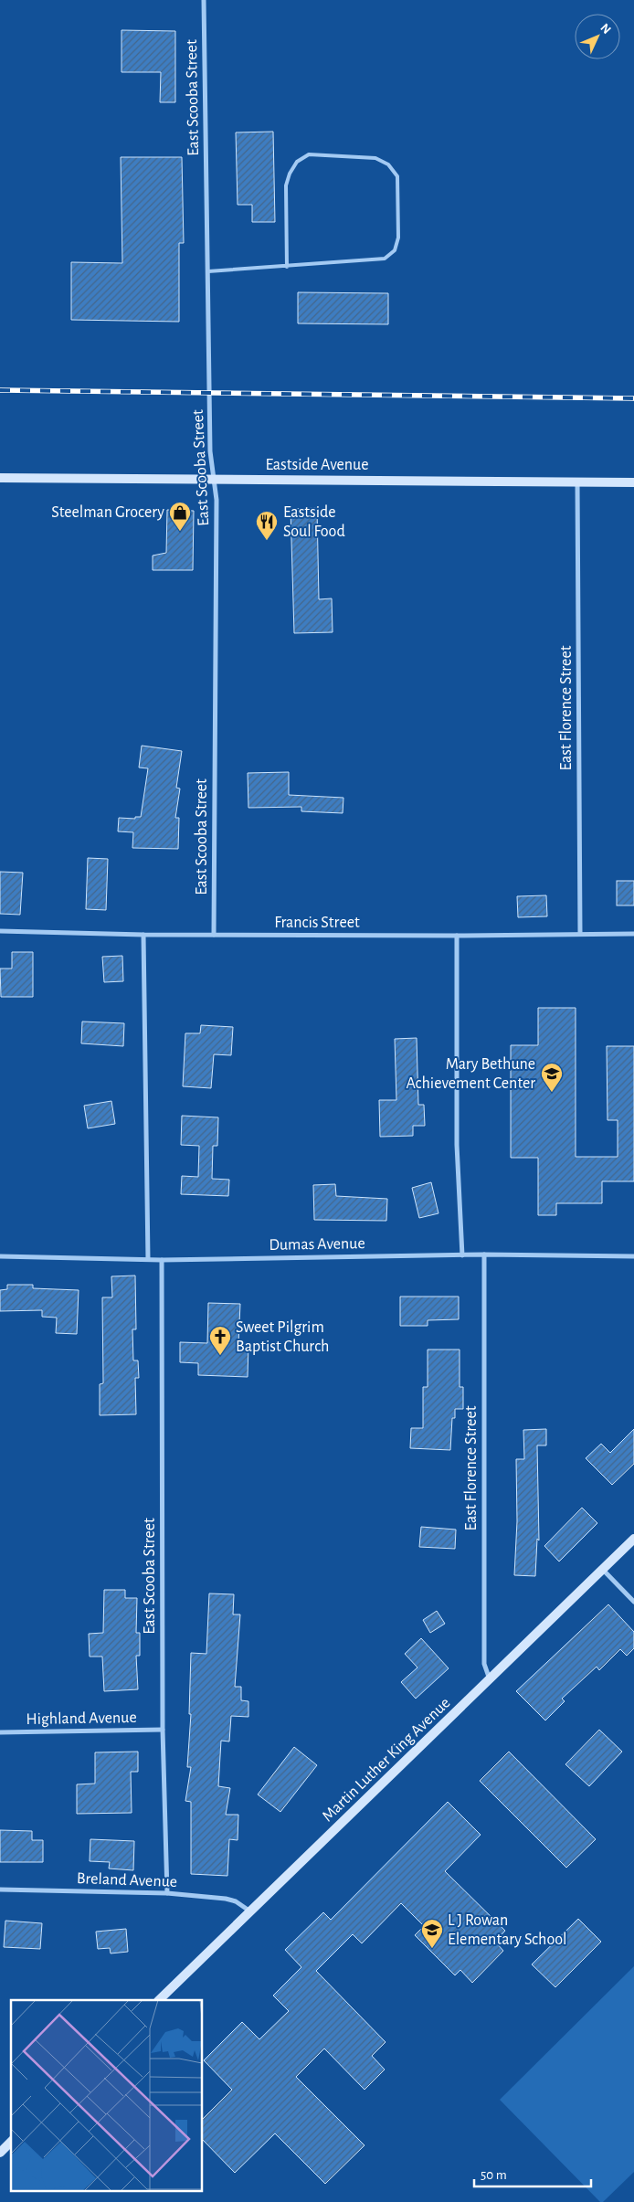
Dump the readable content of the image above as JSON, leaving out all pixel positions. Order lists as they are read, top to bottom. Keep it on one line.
{"streets":{"street":["East Scooba Street","Eastside Avenue","East Florence Street","Francis Street","Dumas Avenue","Highland Avenue","Martin Luther King Avenue","Breland Avenue"]},"crossings":[["East Scooba Street","Eastside Avenue"],["East Scooba Street","Francis Street"],["East Scooba Street","Dumas Avenue"],["East Scooba Street","Highland Avenue"],["East Scooba Street","Breland Avenue"],["Eastside Avenue","East Florence Street"],["East Florence Street","Francis Street"],["East Florence Street","Dumas Avenue"],["East Florence Street","Martin Luther King Avenue"],["Martin Luther King Avenue","Breland Avenue"]],"places":{"shop":["Steelman Grocery"],"restaurant":["Eastside Soul Food"],"school or university":["Mary Bethune Achievement Center","L J Rowan Elementary School"],"church":["Sweet Pilgrim Baptist Church"]},"scale_bar":"50 m","north":"top right"}
